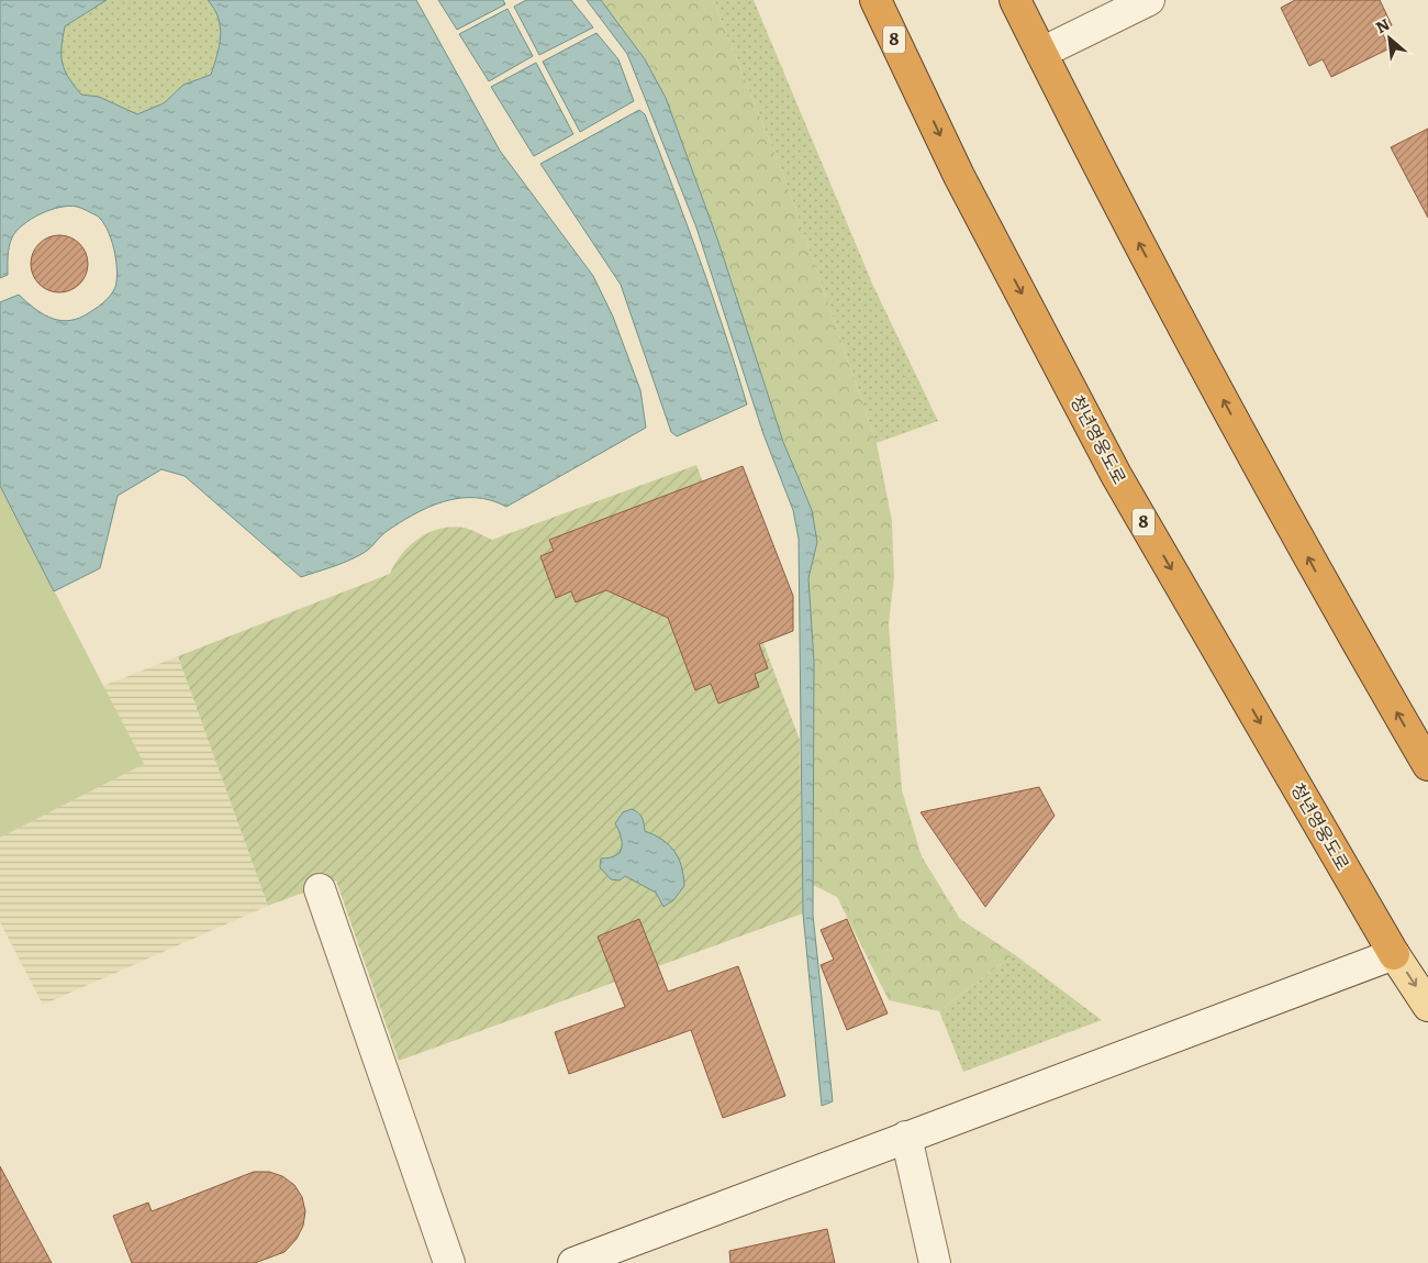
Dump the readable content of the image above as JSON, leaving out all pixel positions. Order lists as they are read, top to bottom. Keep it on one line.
{"streets":{"highway":["8","청년영웅도로"]},"crossings":[["8","청년영웅도로"]],"north":"top left"}
